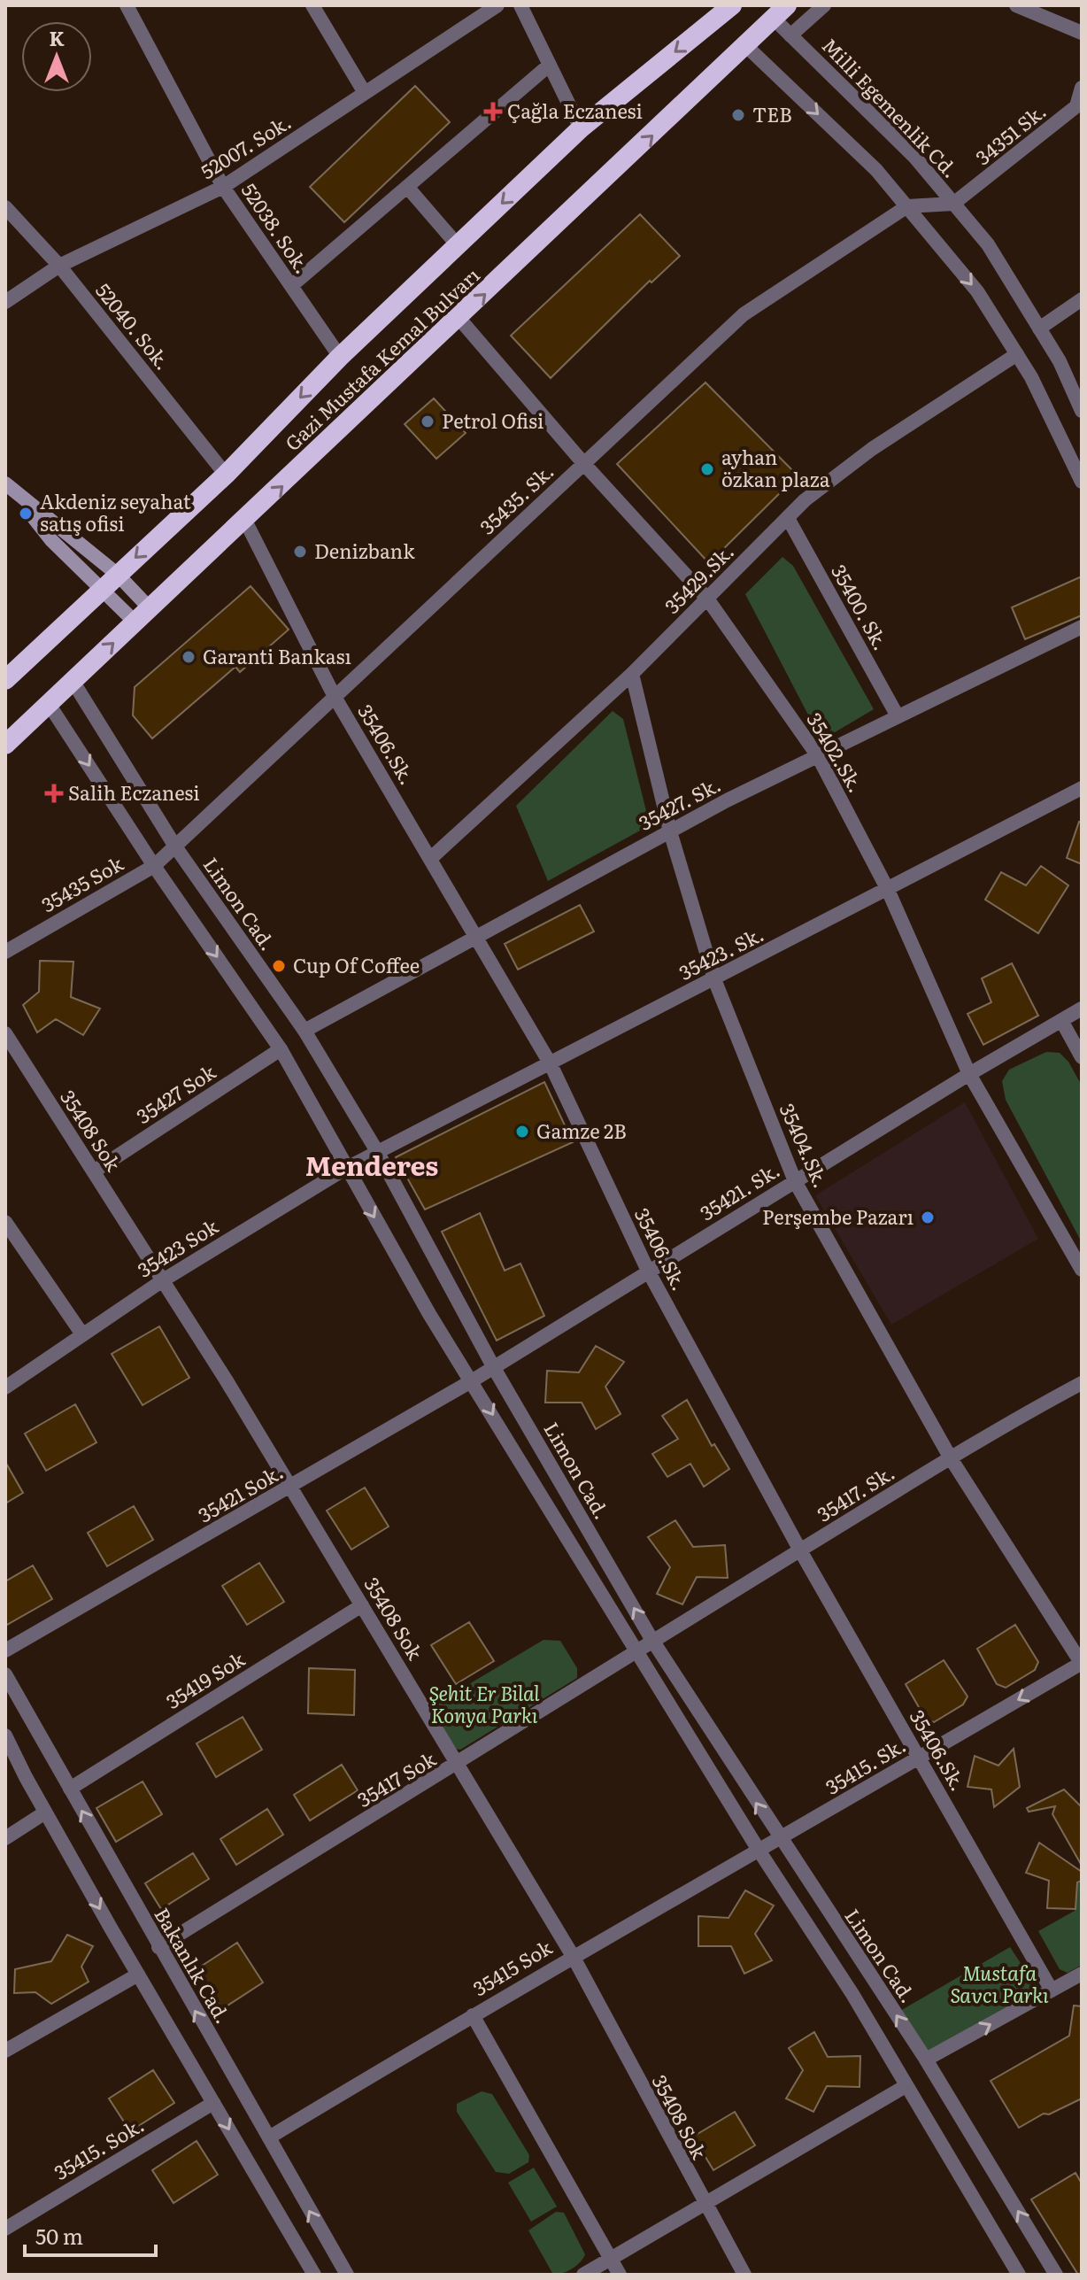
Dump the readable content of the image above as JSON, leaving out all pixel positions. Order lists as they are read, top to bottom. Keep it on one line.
{"streets":{"highway":["Gazi Mustafa Kemal Bulvarı"],"street":["Milli Egemenlik Cd.","34351 Sk.","52007. Sok.","52038. Sok.","52040. Sok.","35435. Sk.","35429.Sk.","35400. Sk.","35406.Sk.","35402.Sk.","35427. Sk.","35435 Sok","Limon Cad.","35423. Sk.","35427 Sok","35408 Sok","35404.Sk.","35421. Sk.","35423 Sok","35421 Sok.","35417. Sk.","35419 Sok","35415. Sk.","35417 Sok","Bakanlık Cad.","35415 Sok","35415. Sok."]},"crossings":[["Milli Egemenlik Cd.","34351 Sk."],["Milli Egemenlik Cd.","Gazi Mustafa Kemal Bulvarı"],["52007. Sok.","52038. Sok."],["52007. Sok.","52040. Sok."],["52038. Sok.","Gazi Mustafa Kemal Bulvarı"],["52040. Sok.","Gazi Mustafa Kemal Bulvarı"],["Gazi Mustafa Kemal Bulvarı","35406.Sk."],["Gazi Mustafa Kemal Bulvarı","35402.Sk."],["Gazi Mustafa Kemal Bulvarı","Limon Cad."],["35435. Sk.","35406.Sk."],["35435. Sk.","35402.Sk."],["35435. Sk.","35435 Sok"],["35435. Sk.","Limon Cad."],["35429.Sk.","35400. Sk."],["35429.Sk.","35406.Sk."],["35429.Sk.","35402.Sk."],["35429.Sk.","35404.Sk."],["35400. Sk.","35427. Sk."],["35406.Sk.","35427. Sk."],["35406.Sk.","35423. Sk."],["35406.Sk.","35421. Sk."],["35406.Sk.","35417. Sk."],["35406.Sk.","35415. Sk."],["35402.Sk.","35427. Sk."],["35402.Sk.","35423. Sk."],["35402.Sk.","35421. Sk."],["35427. Sk.","Limon Cad."],["35427. Sk.","35404.Sk."],["35435 Sok","Limon Cad."],["Limon Cad.","35423. Sk."],["Limon Cad.","35427 Sok"],["Limon Cad.","35421. Sk."],["Limon Cad.","35423 Sok"],["Limon Cad.","35421 Sok."],["Limon Cad.","35417. Sk."],["Limon Cad.","35415. Sk."],["Limon Cad.","35417 Sok"],["Limon Cad.","35415 Sok"],["35423. Sk.","35404.Sk."],["35423. Sk.","35423 Sok"],["35427 Sok","35408 Sok"],["35408 Sok","35423 Sok"],["35408 Sok","35421 Sok."],["35408 Sok","35419 Sok"],["35408 Sok","35417 Sok"],["35408 Sok","35415 Sok"],["35404.Sk.","35421. Sk."],["35404.Sk.","35417. Sk."],["35404.Sk.","35415. Sk."],["35421. Sk.","35421 Sok."],["35417. Sk.","35417 Sok"],["35419 Sok","Bakanlık Cad."],["35415. Sk.","35415 Sok"],["35417 Sok","Bakanlık Cad."],["Bakanlık Cad.","35415 Sok"]],"one_way":["35415. Sk."],"districts":["Menderes"],"parks":["Şehit Er Bilal Konya Parkı","Mustafa Savcı Parkı"],"places":{"health":["Çağla Eczanesi","Salih Eczanesi"],"other":["TEB","Petrol Ofisi","ayhan özkan plaza","Akdeniz seyahat satış ofisi","Denizbank","Garanti Bankası","Cup Of Coffee","Gamze 2B","Perşembe Pazarı"]},"scale_bar":"50 m","north":"top"}
